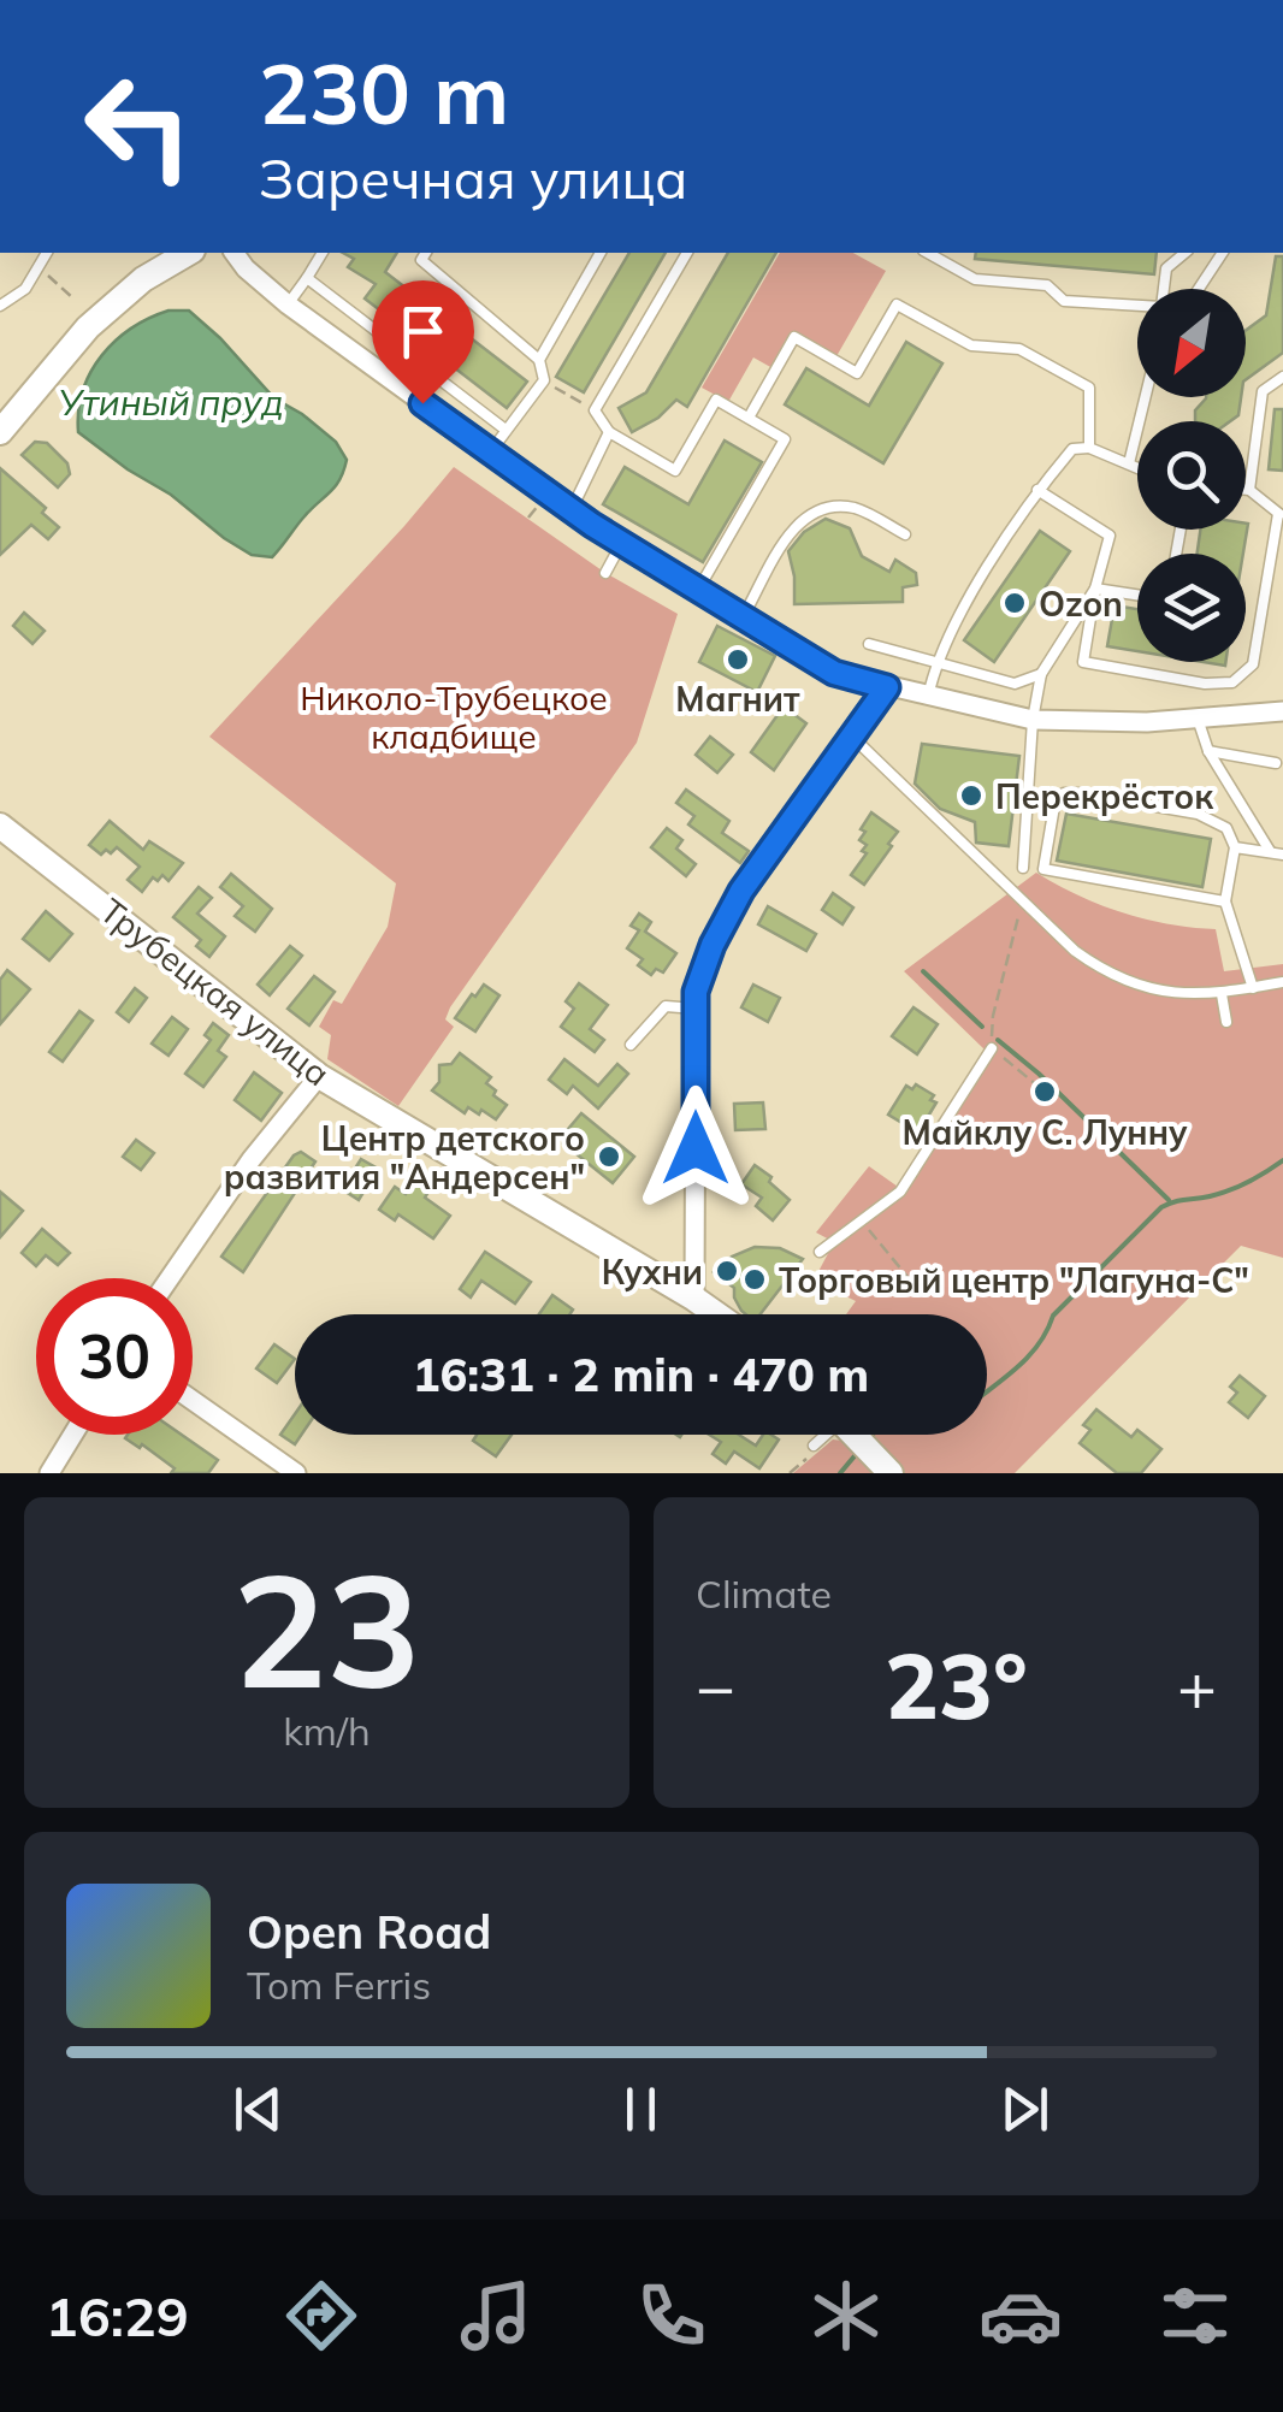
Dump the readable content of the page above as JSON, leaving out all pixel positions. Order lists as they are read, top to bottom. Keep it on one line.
{"streets":{"main road":["Трубецкая улица"]},"water":["Утиный пруд"],"parks":["Николо-Трубецкое кладбище"],"places":["Ozon","Магнит","Перекрёсток","Майклу С. Лунну","Центр детского развития \"Андерсен\"","Кухни","Торговый центр \"Лагуна-С\""],"north":"bottom left","page":{"turn":["230 m","Заречная улица"],"limit":"30","trip":"16:31 · 2 min · 470 m","tile":[["23","km/h"],"Climate"],"heat":["−","23°","+"],"song":["Open Road","Tom Ferris"],"tabs":"16:29"}}
